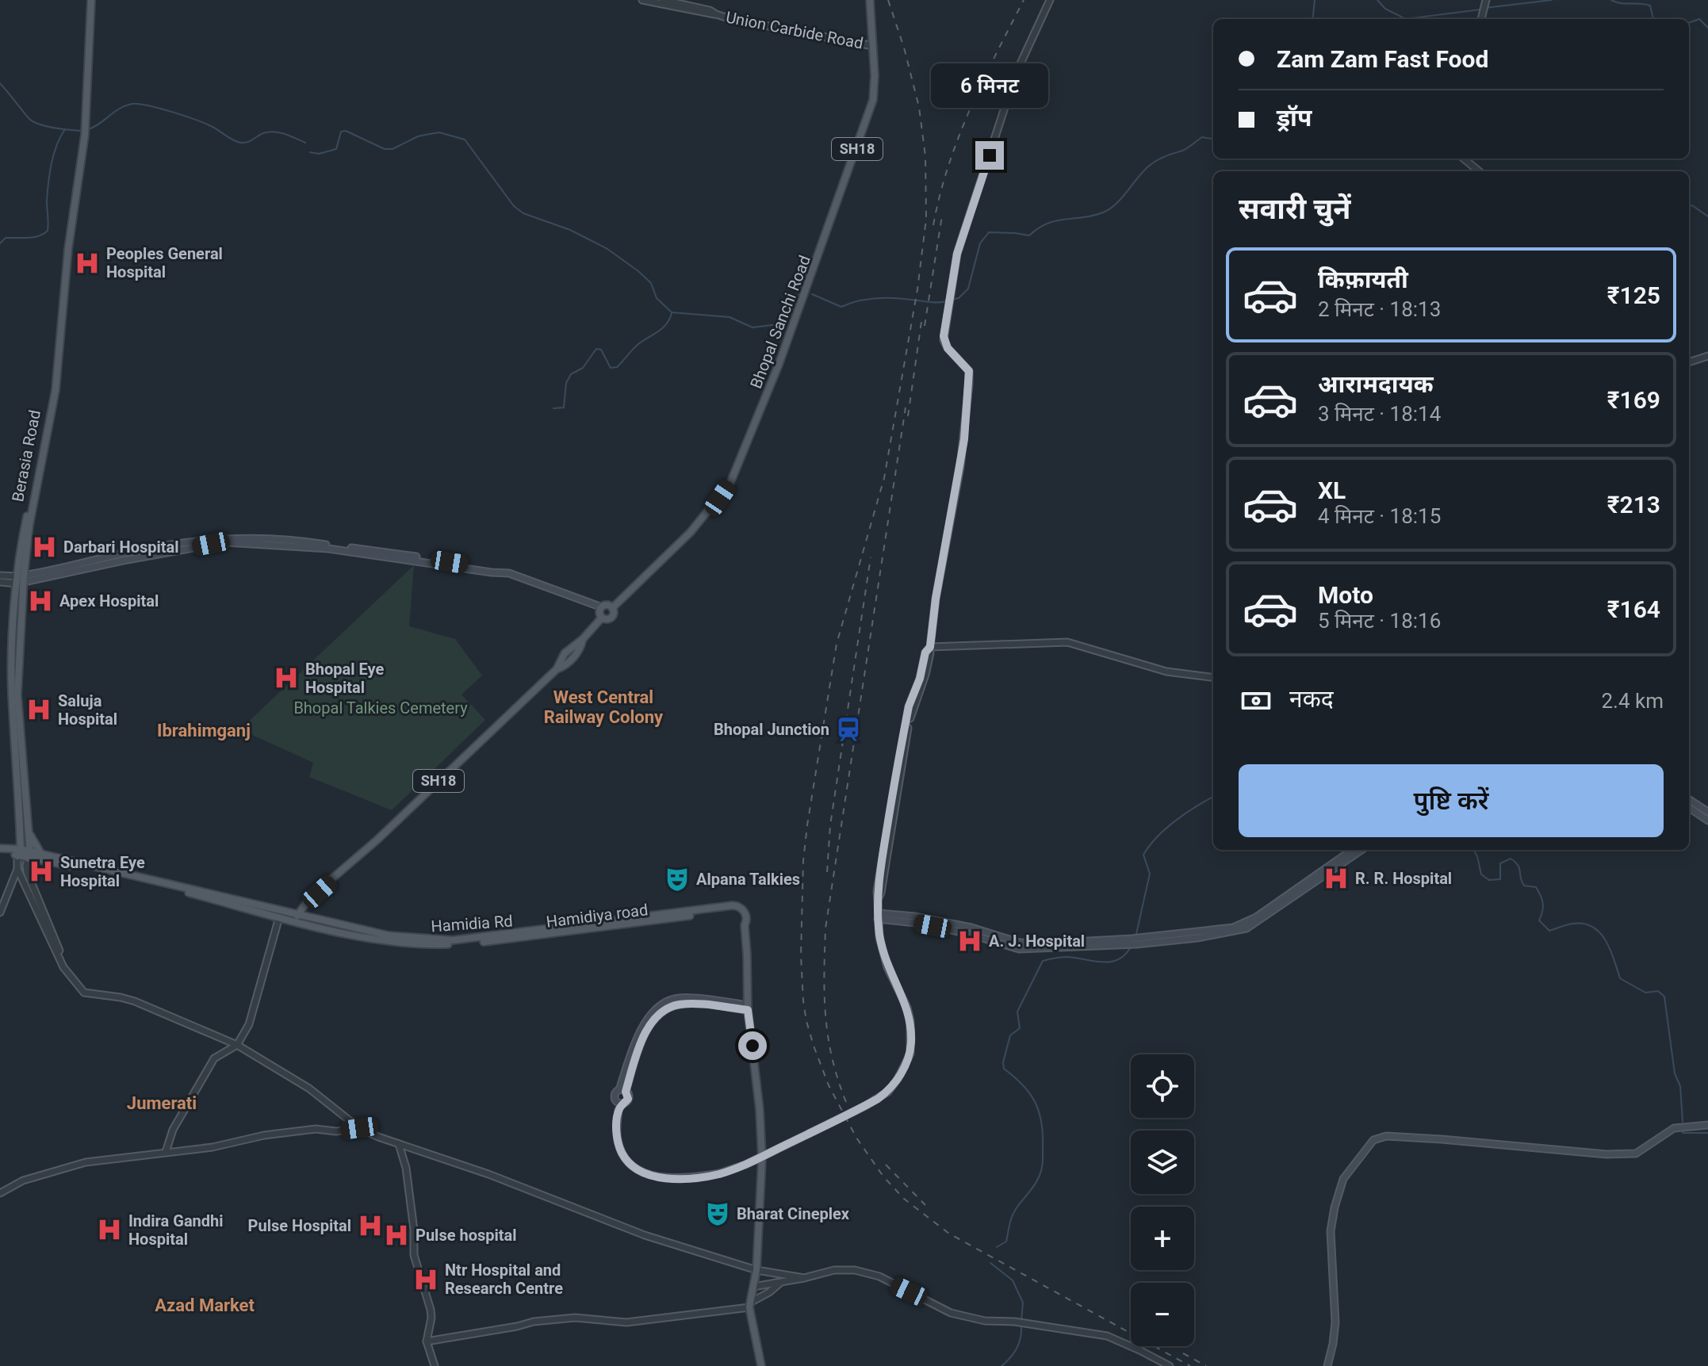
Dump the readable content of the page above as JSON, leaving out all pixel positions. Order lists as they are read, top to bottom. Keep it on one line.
{"streets":{"main road":["SH18","Bhopal Sanchi Road","Berasia Road","Hamidiya road","Hamidia Rd"],"street":["Union Carbide Road"]},"crossings":[["Union Carbide Road","Bhopal Sanchi Road"],["SH18","Bhopal Sanchi Road"],["SH18","Hamidiya road"],["SH18","Hamidia Rd"],["Berasia Road","Hamidia Rd"],["Hamidiya road","Hamidia Rd"]],"districts":["West Central Railway Colony","Ibrahimganj","Jumerati","Azad Market"],"parks":["Bhopal Talkies Cemetery"],"places":{"hospital":["Peoples General Hospital","Darbari Hospital","Apex Hospital","Bhopal Eye Hospital","Saluja Hospital","Sunetra Eye Hospital","R. R. Hospital","A. J. Hospital","Pulse Hospital","Indira Gandhi Hospital","Pulse hospital","Ntr Hospital and Research Centre"],"station":["Bhopal Junction"],"theatre":["Alpana Talkies","Bharat Cineplex"]},"page":{"banner":["Zam Zam Fast Food","ड्रॉप"],"bubble":"6 मिनट","heading":"सवारी चुनें","list":[{"name":"किफ़ायती","note":"2 मिनट · 18:13","value":"₹125"},{"name":"आरामदायक","note":"3 मिनट · 18:14","value":"₹169"},{"name":"XL","note":"4 मिनट · 18:15","value":"₹213"},{"name":"Moto","note":"5 मिनट · 18:16","value":"₹164"}],"pay":["नकद","2.4 km"],"buttons":"पुष्टि करें","map_buttons":["+","−"]}}
